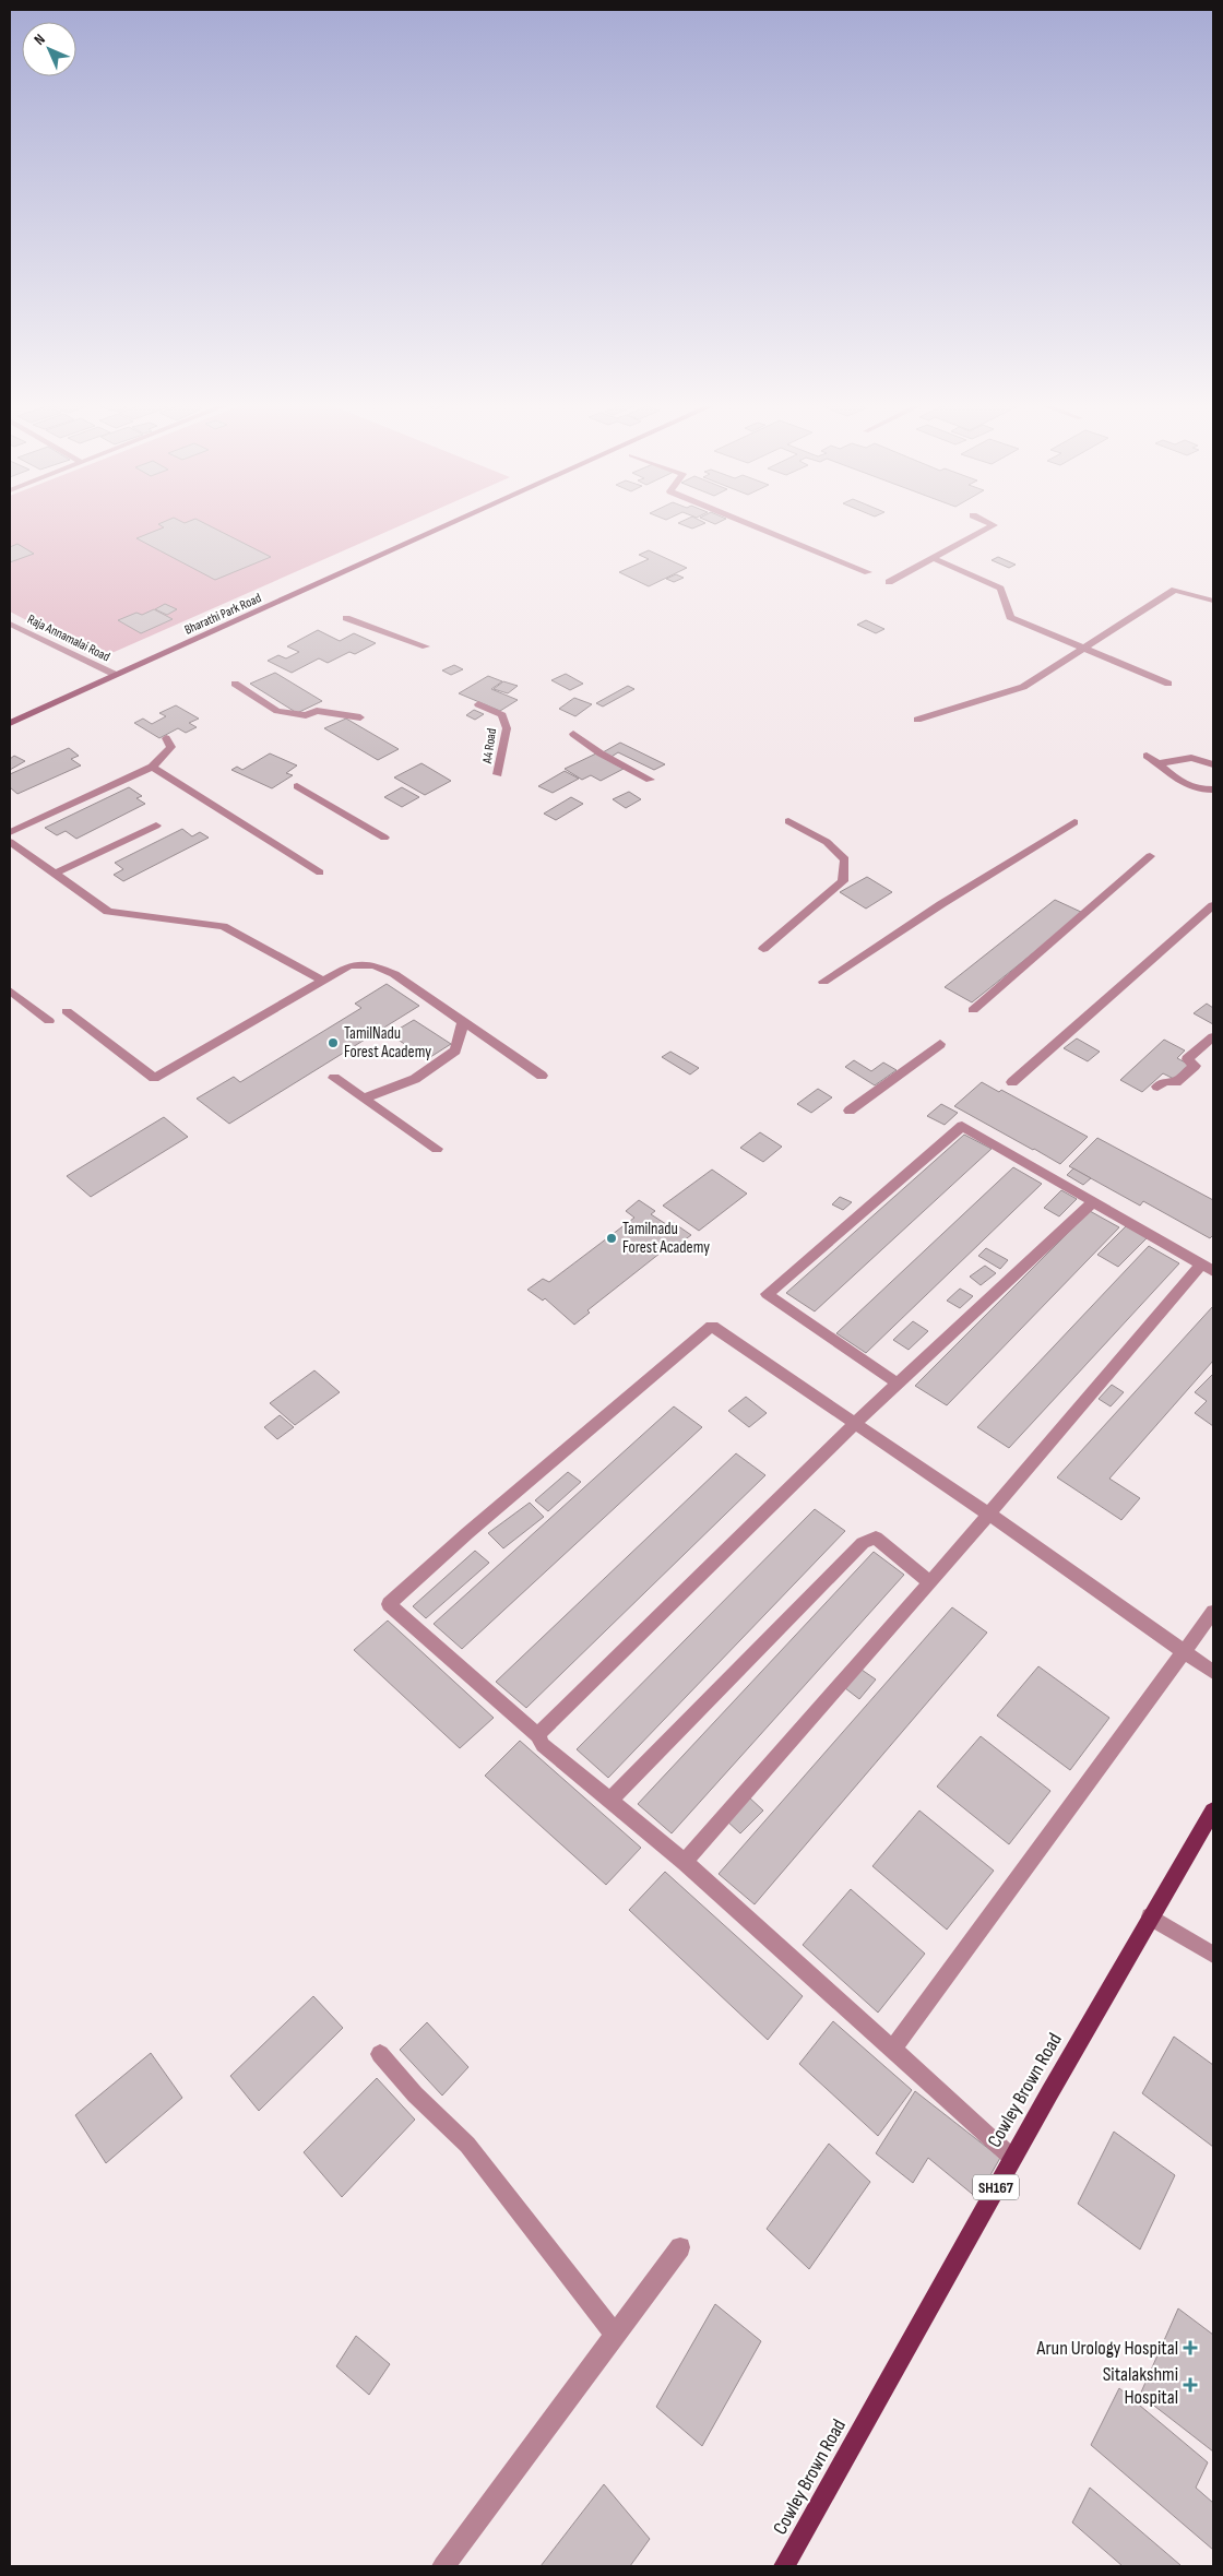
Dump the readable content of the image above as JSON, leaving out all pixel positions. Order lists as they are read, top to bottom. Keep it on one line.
{"streets":{"main road":["Bharathi Park Road","Cowley Brown Road","SH167"],"street":["Raja Annamalai Road","A4 Road"]},"crossings":[["Bharathi Park Road","Raja Annamalai Road"]],"places":{"other":["TamilNadu Forest Academy","Tamilnadu Forest Academy"],"health":["Arun Urology Hospital","Sitalakshmi Hospital"]},"north":"top left"}
